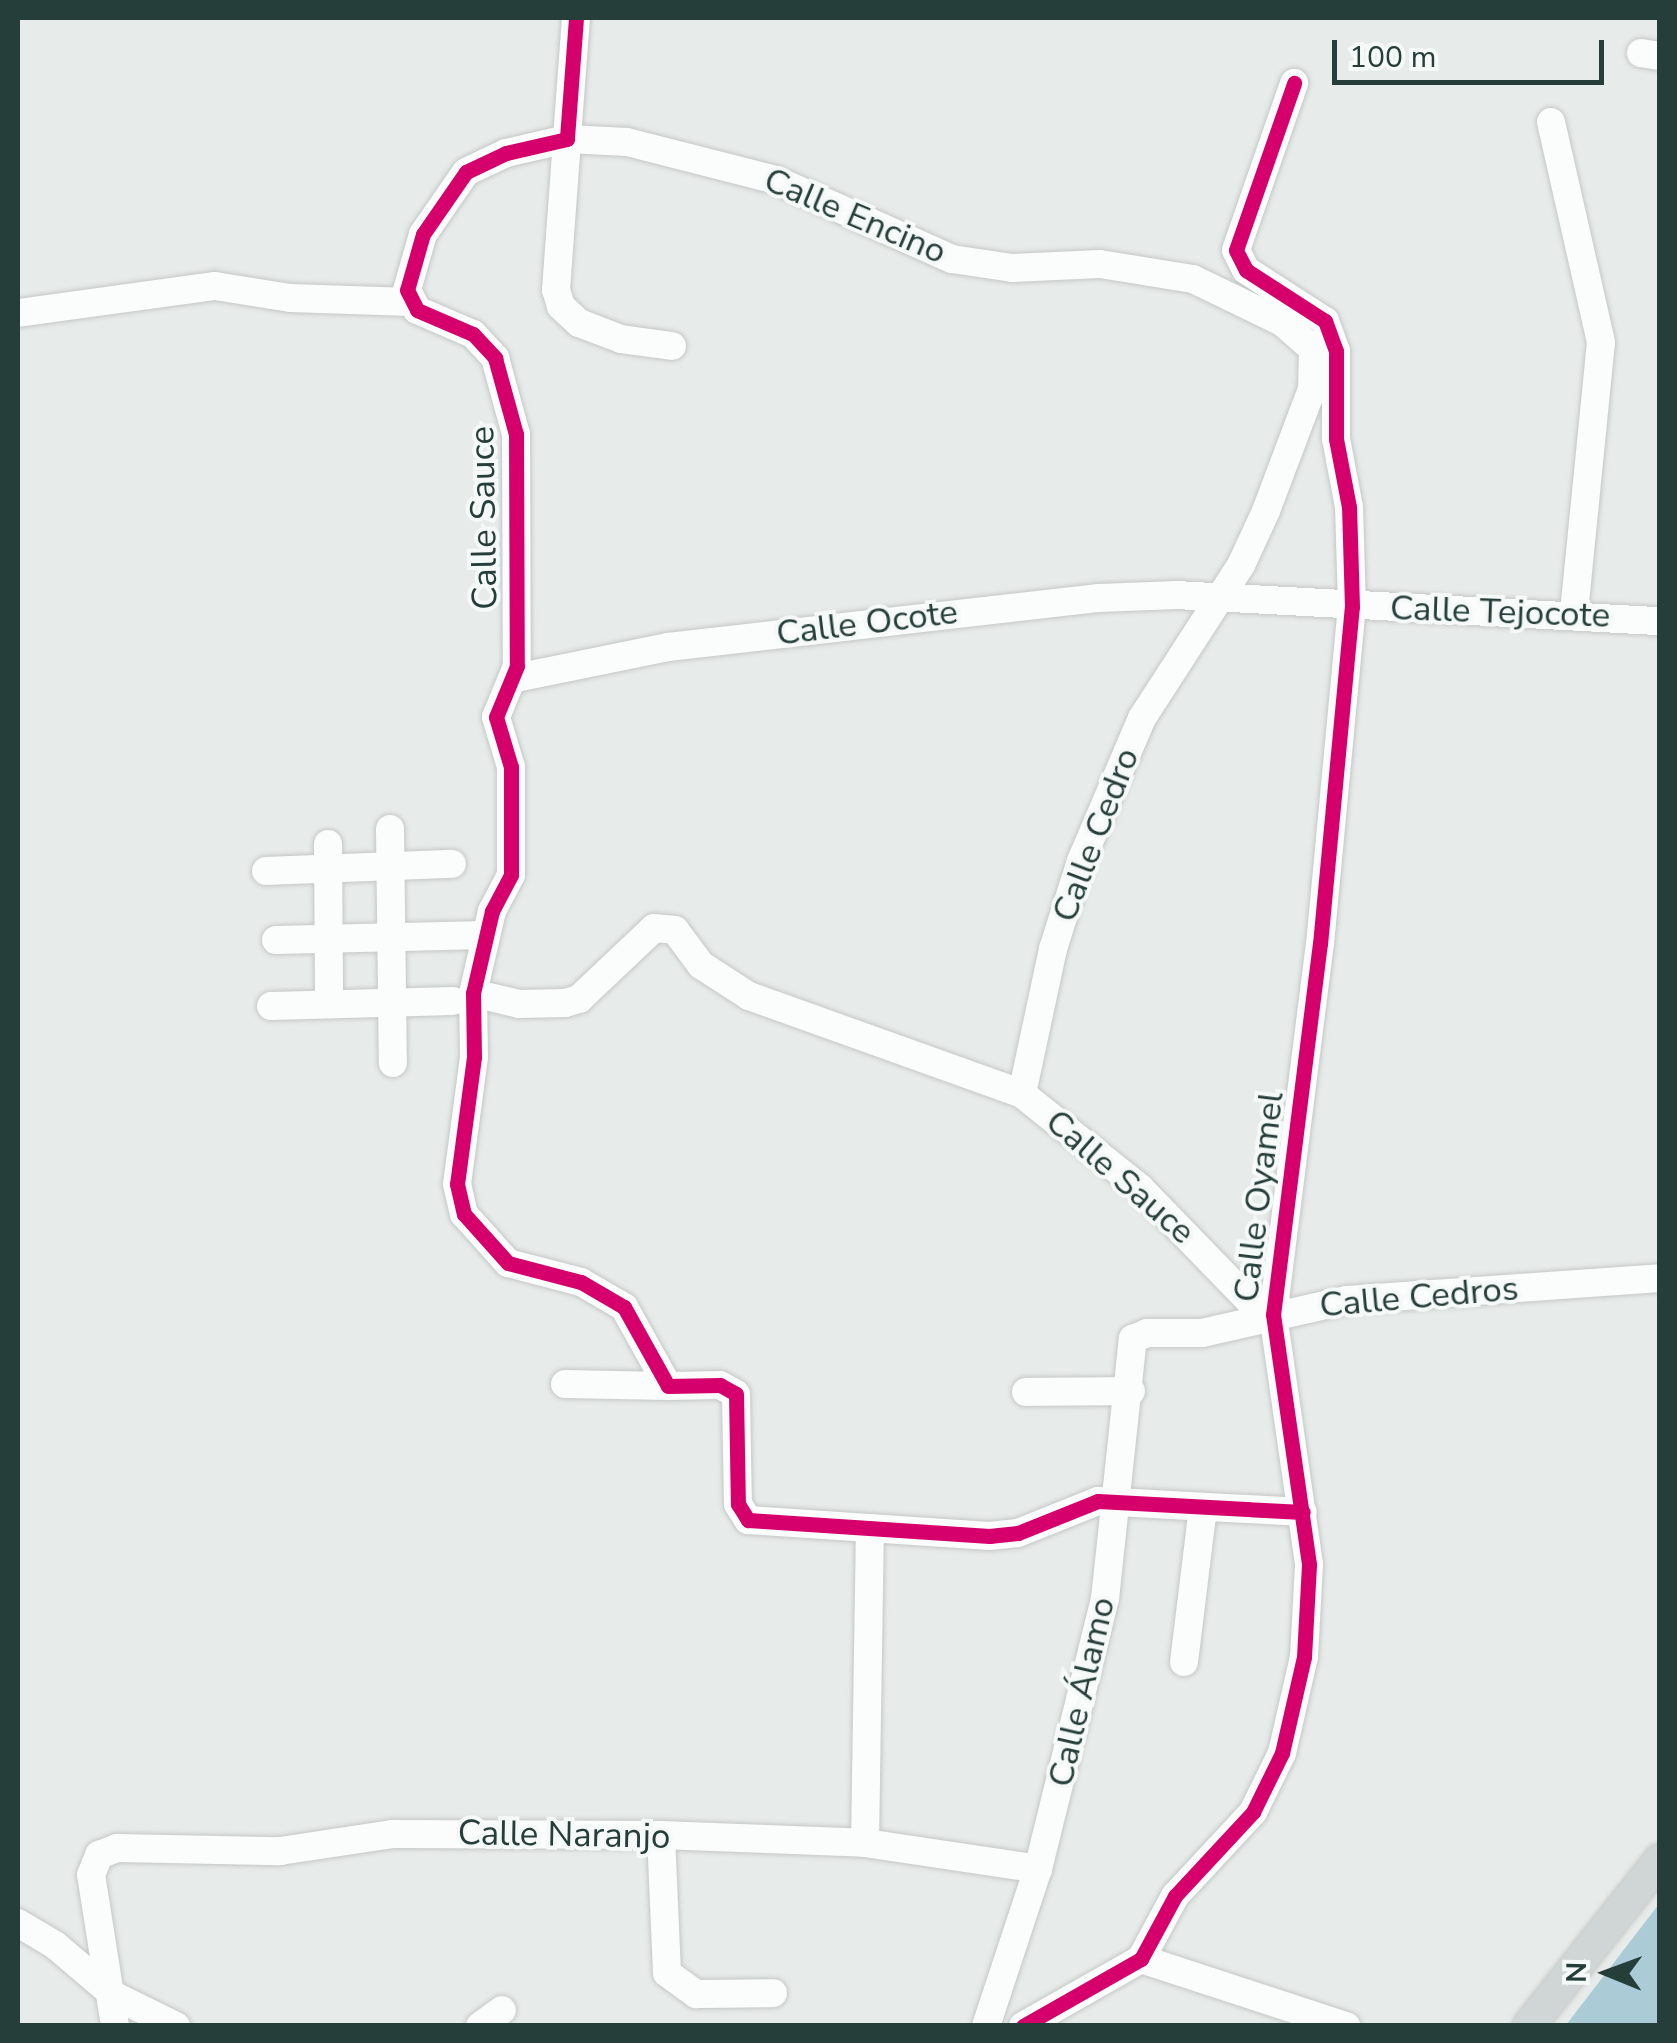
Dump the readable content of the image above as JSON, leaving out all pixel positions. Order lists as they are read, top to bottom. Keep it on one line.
{"streets":{"street":["Calle Encino","Calle Sauce","Calle Tejocote","Calle Ocote","Calle Cedro","Calle Oyamel","Calle Cedros","Calle Álamo","Calle Naranjo"]},"crossings":[["Calle Encino","Calle Cedro"],["Calle Encino","Calle Oyamel"],["Calle Sauce","Calle Ocote"],["Calle Sauce","Calle Cedro"],["Calle Sauce","Calle Oyamel"],["Calle Sauce","Calle Cedros"],["Calle Tejocote","Calle Ocote"],["Calle Tejocote","Calle Cedro"],["Calle Tejocote","Calle Oyamel"],["Calle Ocote","Calle Cedro"],["Calle Cedro","Calle Oyamel"],["Calle Oyamel","Calle Cedros"],["Calle Cedros","Calle Álamo"],["Calle Álamo","Calle Naranjo"]],"scale_bar":"100 m","north":"left"}
